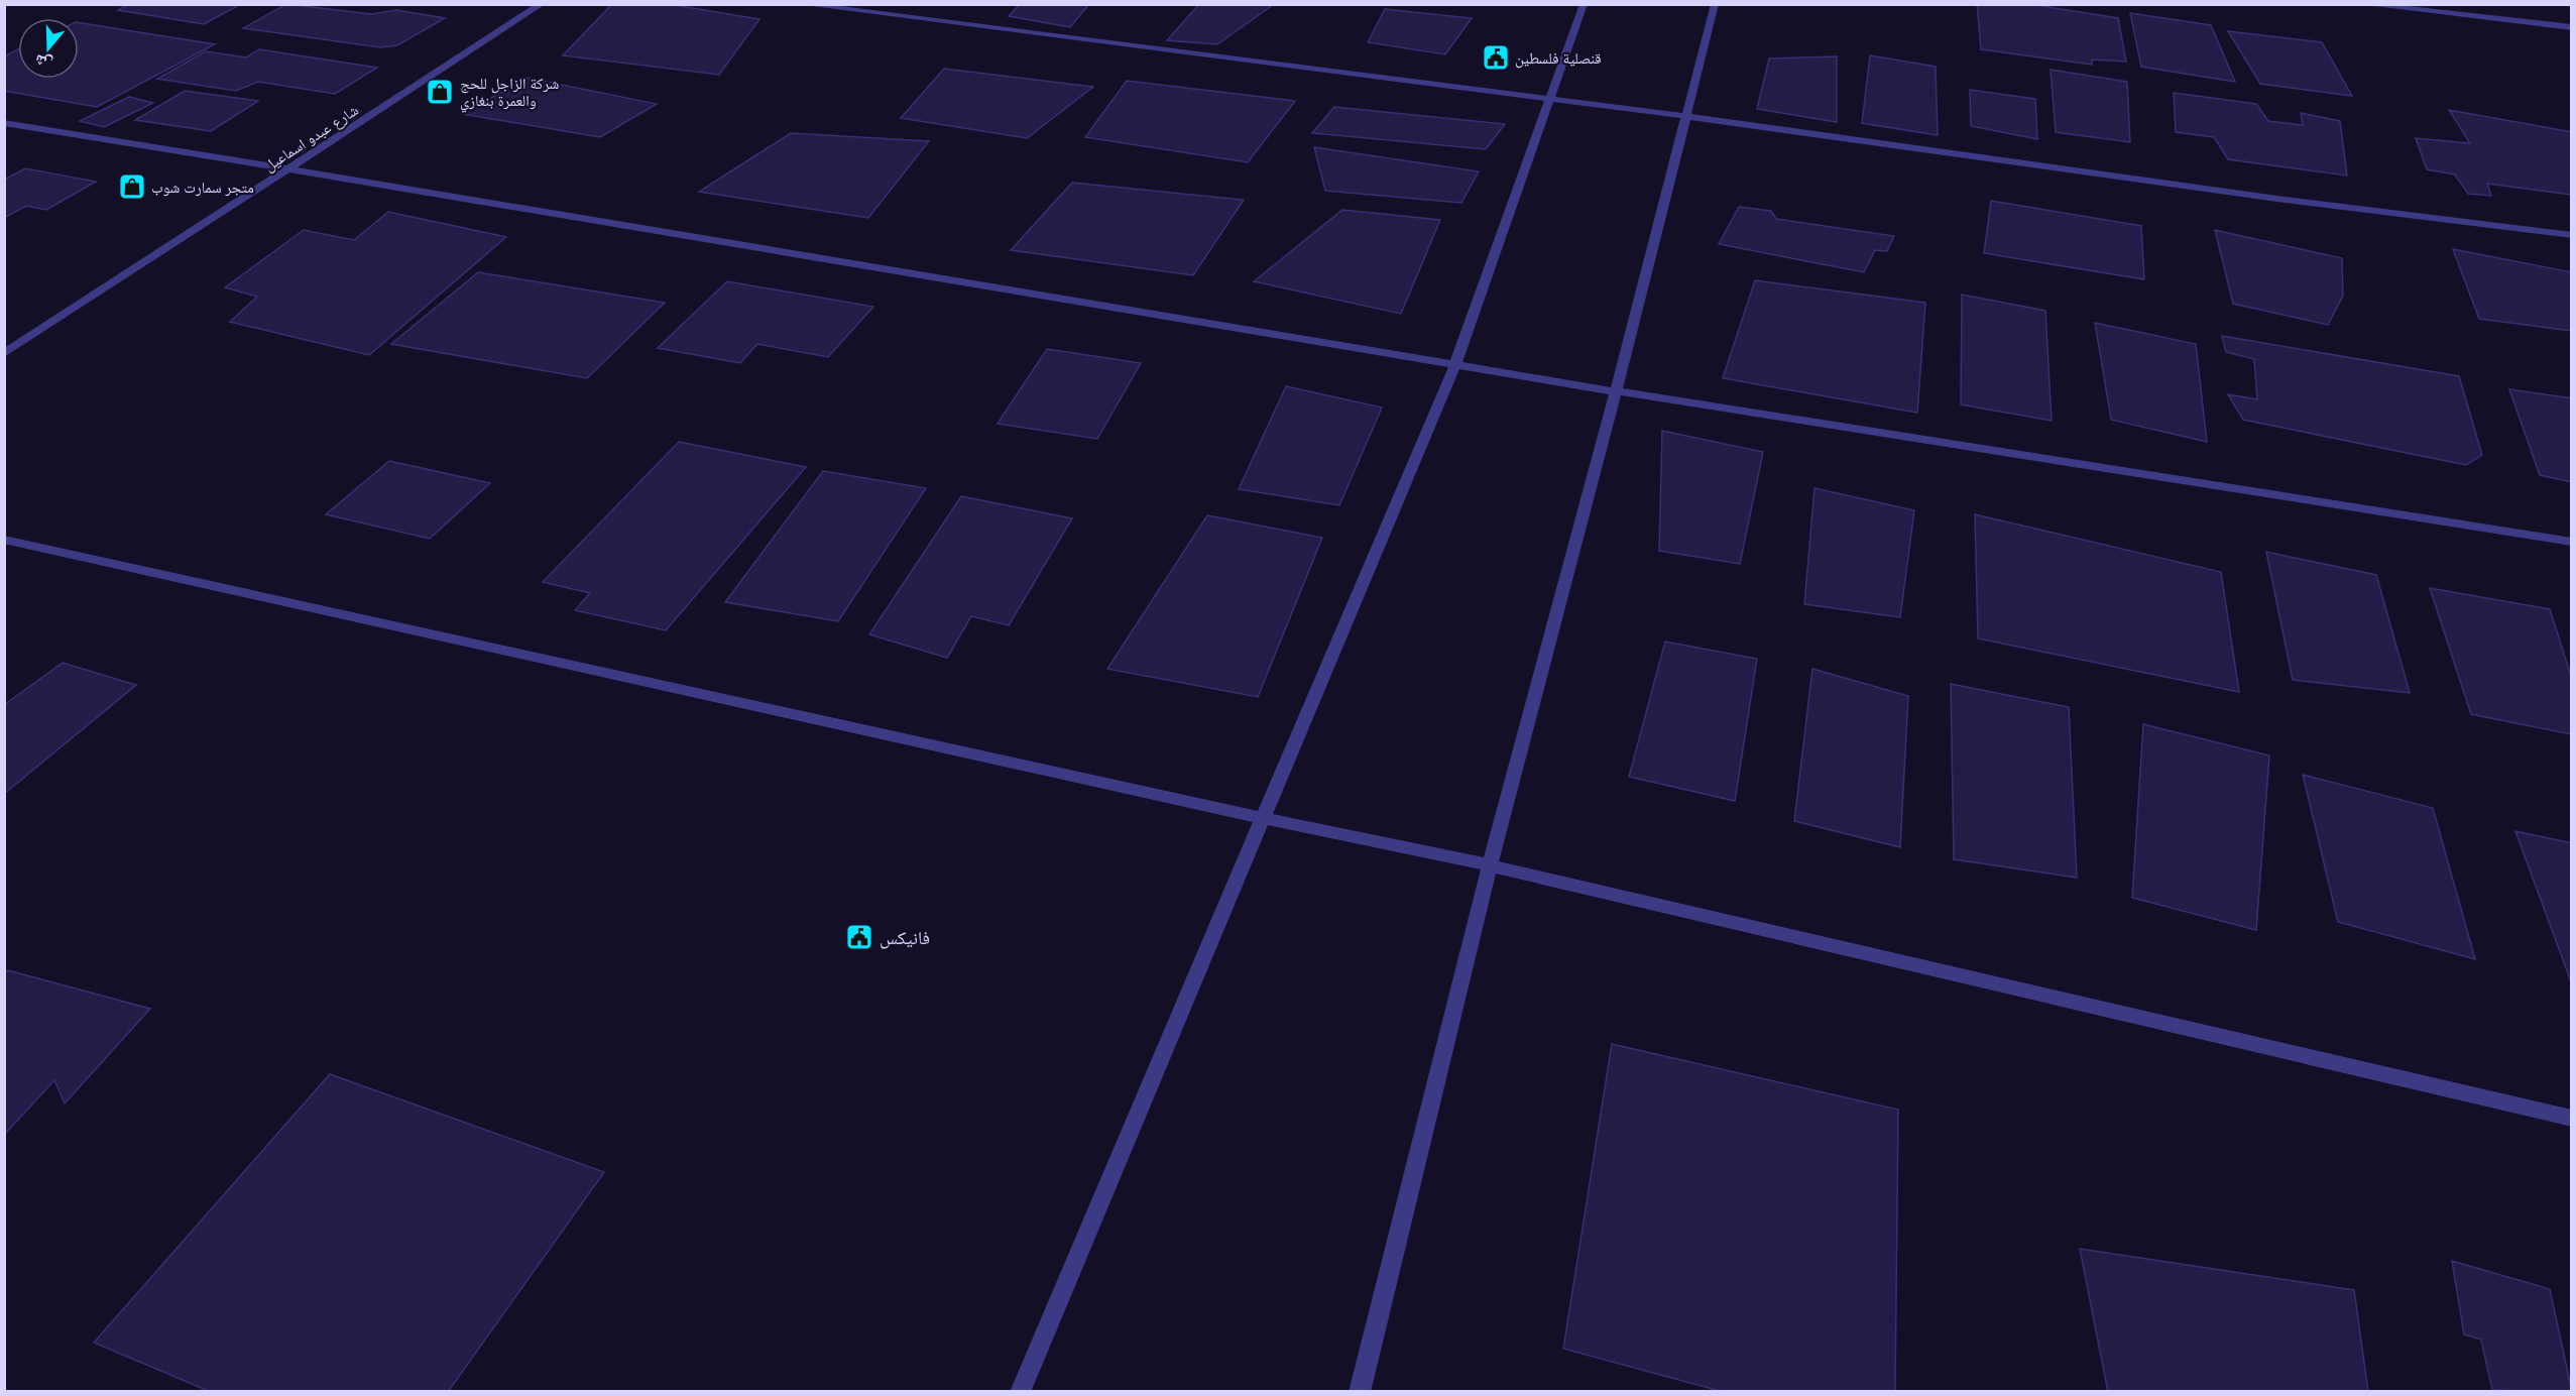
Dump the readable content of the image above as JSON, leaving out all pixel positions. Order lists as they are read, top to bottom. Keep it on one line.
{"streets":{"street":["شارع عبدو اسماعيل"]},"places":{"public building":["قنصلية فلسطين","فانيكس"],"shop":["شركة الزاجل للحج والعمرة بنغازي","متجر سمارت شوب"]},"north":"bottom"}
